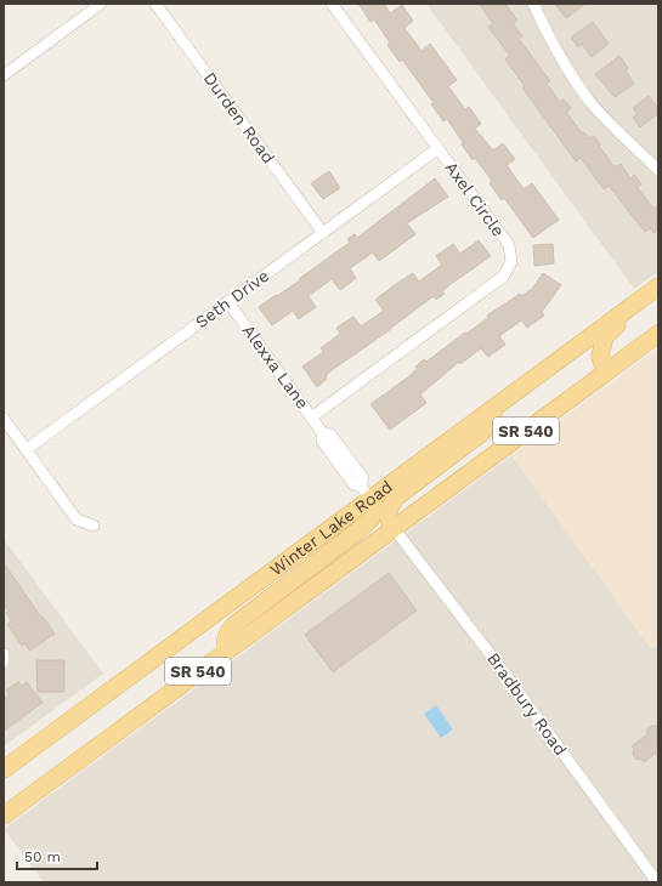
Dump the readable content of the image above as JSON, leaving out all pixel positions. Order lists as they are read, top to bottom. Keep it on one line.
{"streets":{"main road":["SR 540","Winter Lake Road"],"street":["Durden Road","Axel Circle","Seth Drive","Alexxa Lane","Bradbury Road"]},"crossings":[["Durden Road","Seth Drive"],["Axel Circle","Seth Drive"],["Axel Circle","Alexxa Lane"],["Seth Drive","Alexxa Lane"],["Alexxa Lane","Winter Lake Road"],["Winter Lake Road","Bradbury Road"]],"scale_bar":"50 m"}
